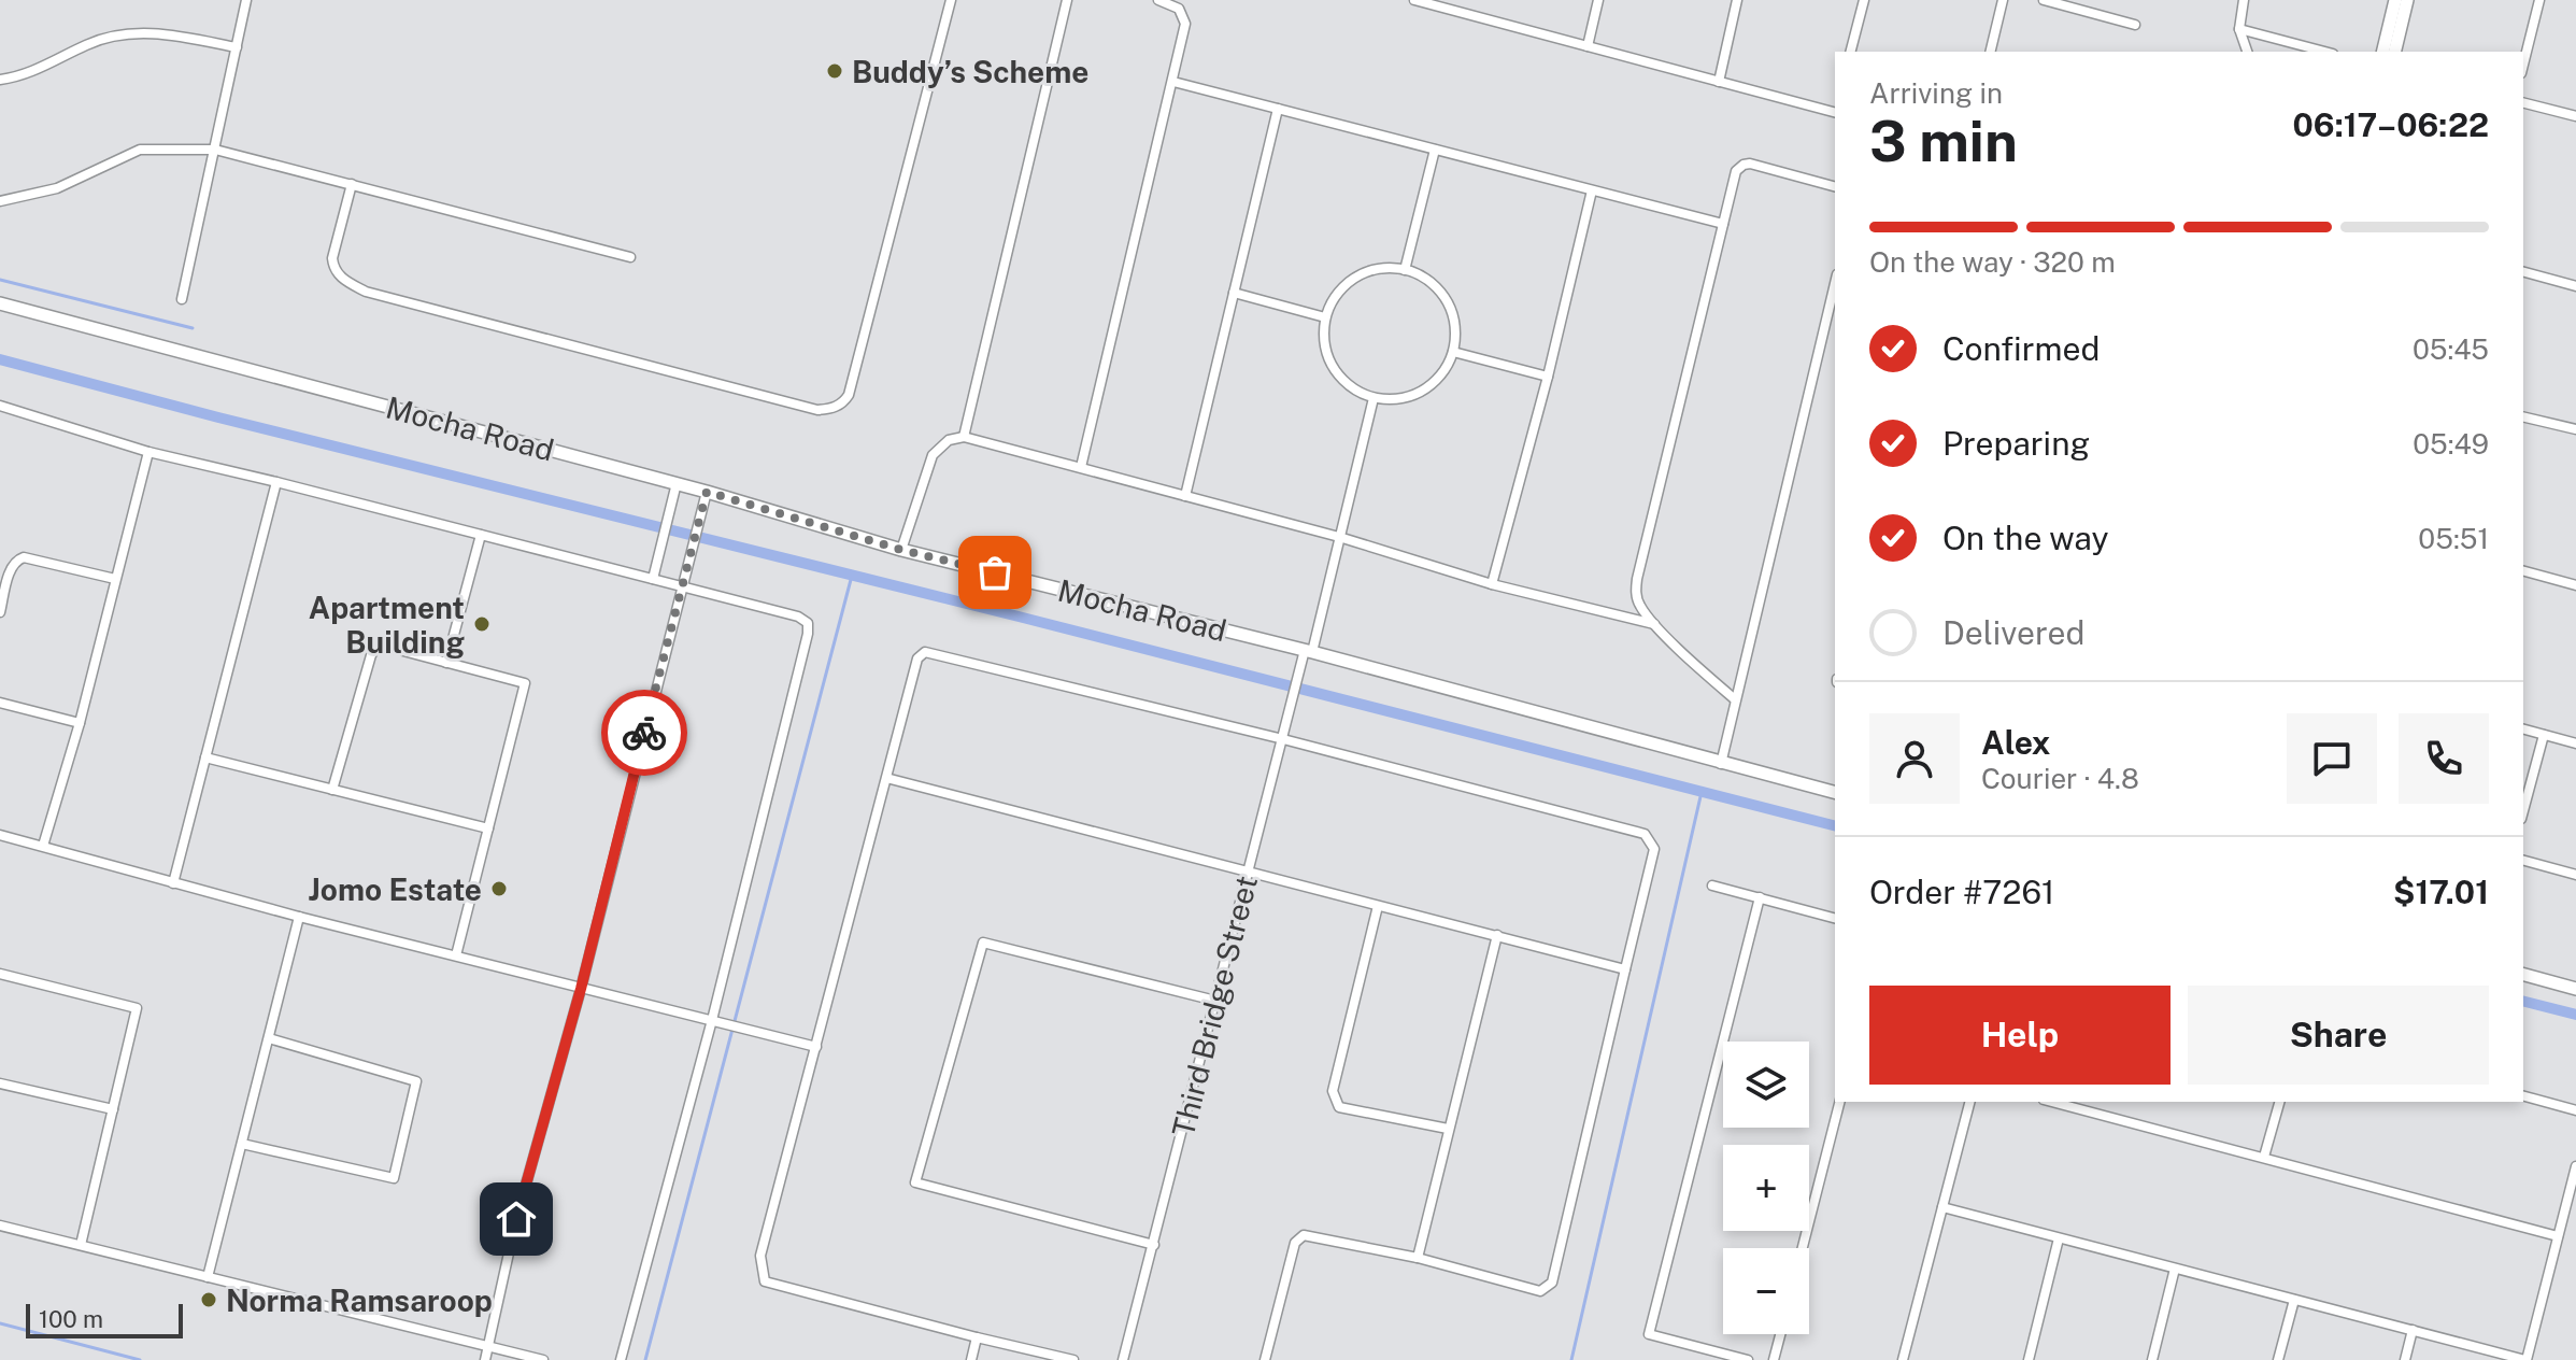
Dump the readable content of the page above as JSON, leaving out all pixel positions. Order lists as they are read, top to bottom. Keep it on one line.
{"streets":{"street":["Mocha Road","Third Bridge Street"]},"crossings":[["Mocha Road","Third Bridge Street"]],"places":["Buddy’s Scheme","Apartment Building","Jomo Estate","Norma Ramsaroop"],"scale_bar":"100 m","page":{"heading":["3 min","Arriving in","06:17–06:22"],"panel":["Alex","Courier · 4.8","Order #7261","$17.01"],"bar":"On the way · 320 m","list":[["Confirmed","05:45"],["Preparing","05:49"],["On the way","05:51"],"Delivered"],"buttons":["Help","Share"],"map_buttons":["+","−"],"scale":"100 m"}}
